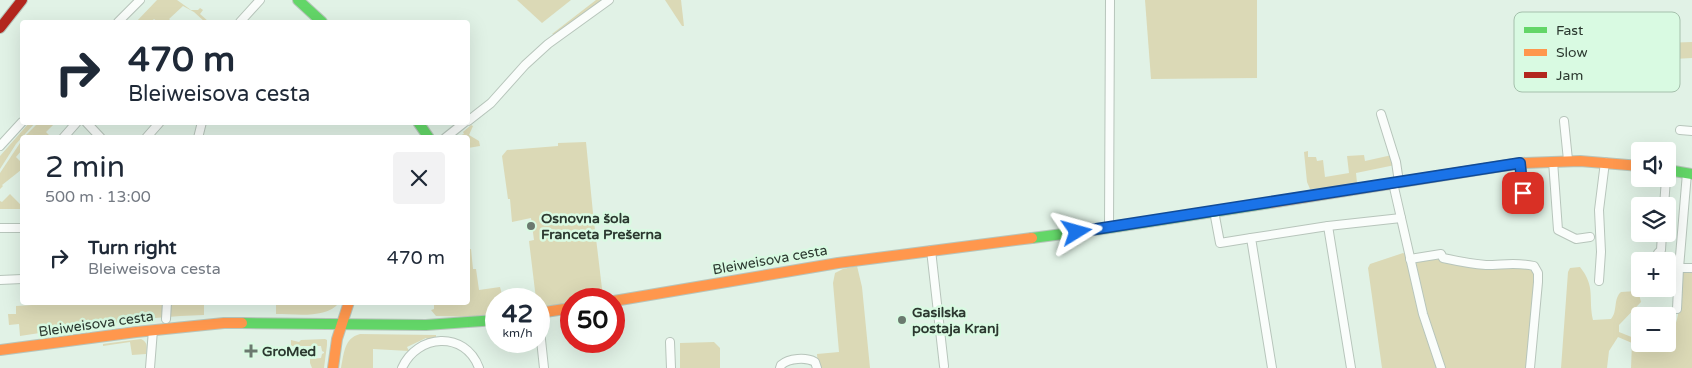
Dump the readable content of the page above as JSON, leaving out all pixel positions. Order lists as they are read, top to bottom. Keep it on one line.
{"streets":{"main road":["Bleiweisova cesta"]},"places":{"other":["Osnovna šola Franceta Prešerna","Gasilska postaja Kranj"],"health":["GroMed"]},"legend":["Fast","Slow","Jam"],"page":{"turn":["470 m","Bleiweisova cesta"],"heading":["2 min","500 m · 13:00"],"map_buttons":["+","−"],"list":[{"name":"Turn right","note":"Bleiweisova cesta","value":"470 m"}],"speed":"42 km/h","limit":"50"}}
